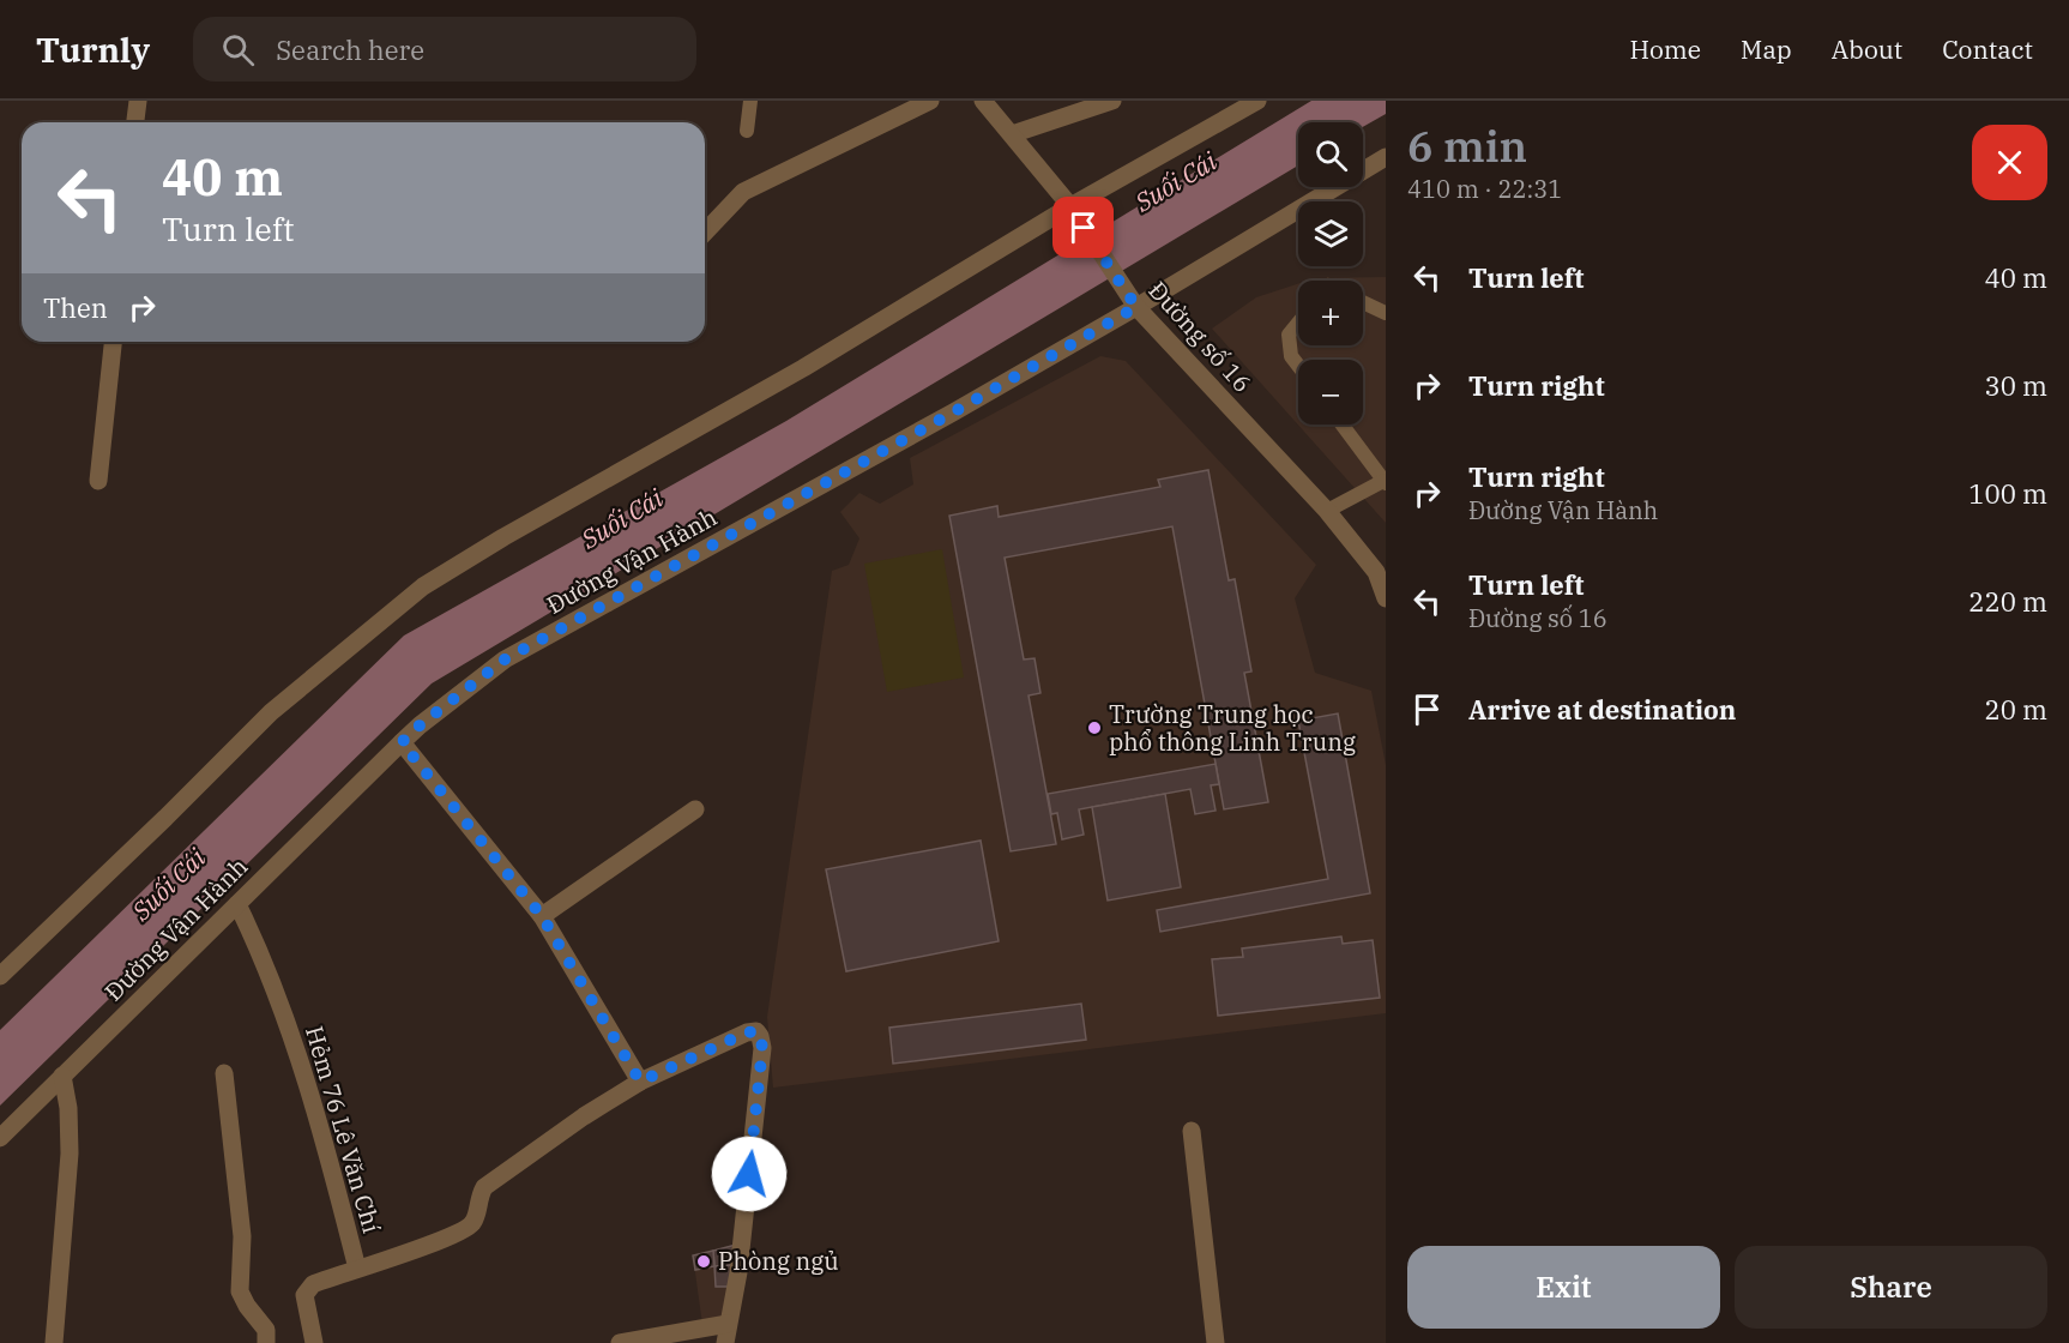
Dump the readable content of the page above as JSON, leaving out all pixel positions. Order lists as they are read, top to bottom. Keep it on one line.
{"streets":{"street":["Đường số 16","Đường Vận Hành","Hẻm 76 Lê Văn Chí"]},"crossings":[["Đường số 16","Đường Vận Hành"],["Đường Vận Hành","Hẻm 76 Lê Văn Chí"]],"water":["Suối Cái"],"places":["Trường Trung học phổ thông Linh Trung","Phòng ngủ"],"page":{"header":"Turnly","search":"Search here","nav":["Home","Map","About","Contact"],"heading":["6 min","410 m · 22:31"],"map_buttons":["+","−"],"turn":["40 m","Turn left"],"list":[{"name":"Turn left","value":"40 m"},{"name":"Turn right","value":"30 m"},{"name":"Turn right","note":"Đường Vận Hành","value":"100 m"},{"name":"Turn left","note":"Đường số 16","value":"220 m"},{"name":"Arrive at destination","value":"20 m"}],"then":"Then","buttons":["Exit","Share"]}}
